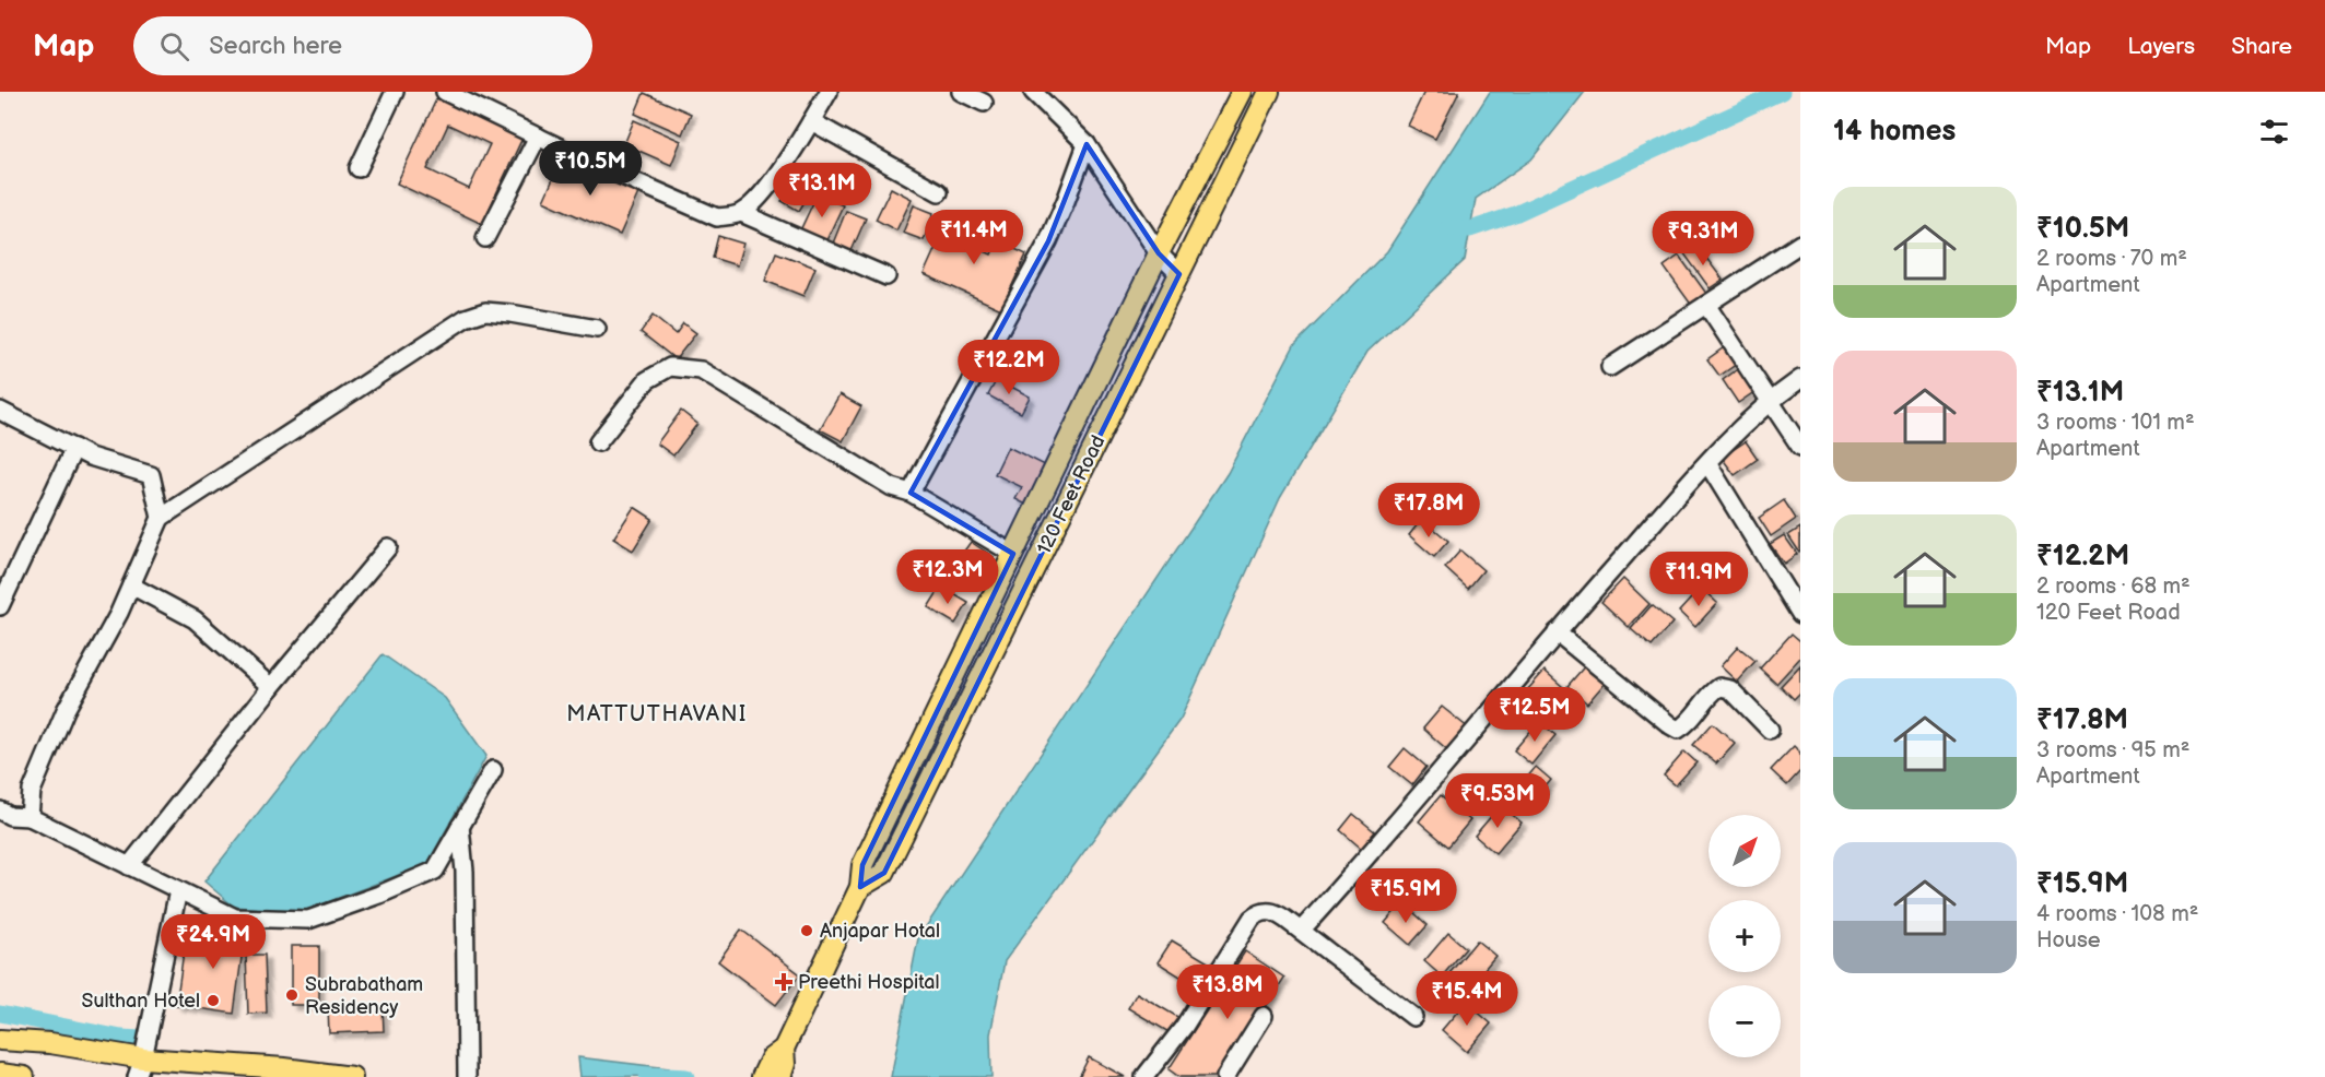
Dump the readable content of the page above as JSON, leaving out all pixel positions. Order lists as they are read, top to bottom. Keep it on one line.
{"streets":{"main road":["120 Feet Road"]},"districts":["MATTUTHAVANI"],"places":{"other":["Anjapar Hotal","Subrabatham Residency","Sulthan Hotel"],"health":["Preethi Hospital"]},"north":"top right","page":{"header":"Map","search":"Search here","nav":["Map","Layers","Share"],"heading":"14 homes","price":["₹10.5M","₹13.1M","₹11.4M","₹9.31M","₹12.2M","₹17.8M","₹12.3M","₹11.9M","₹12.5M","₹9.53M","₹15.9M","₹24.9M","₹13.8M","₹15.4M"],"list":[{"name":"₹10.5M","note":"2 rooms · 70 m² · Apartment"},{"name":"₹13.1M","note":"3 rooms · 101 m² · Apartment"},{"name":"₹12.2M","note":"2 rooms · 68 m² · 120 Feet Road"},{"name":"₹17.8M","note":"3 rooms · 95 m² · Apartment"},{"name":"₹15.9M","note":"4 rooms · 108 m² · House"}],"map_buttons":["+","−"]}}
